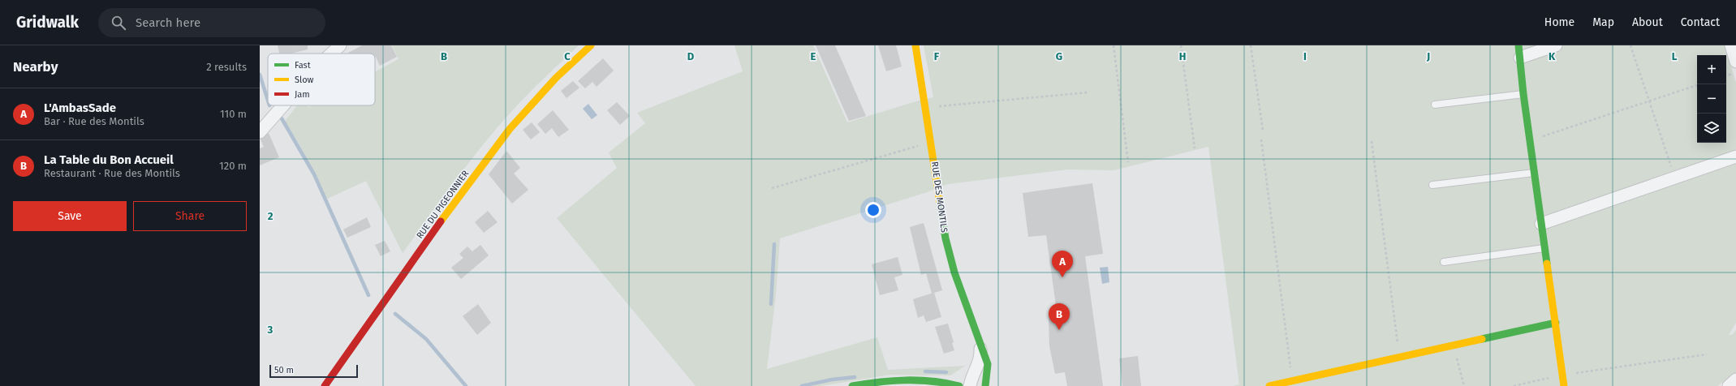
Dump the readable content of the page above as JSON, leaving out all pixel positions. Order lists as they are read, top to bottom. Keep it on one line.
{"streets":{"street":["RUE DES MONTILS","RUE DU PIGEONNIER"]},"legend":["Fast","Slow","Jam"],"scale_bar":"50 m","page":{"header":"Gridwalk","search":"Search here","nav":["Home","Map","About","Contact"],"heading":["Nearby","2 results"],"map_buttons":["+","−"],"list":[{"mark":"A","name":"L'AmbasSade","note":"Bar · Rue des Montils","value":"110 m"},{"mark":"B","name":"La Table du Bon Accueil","note":"Restaurant · Rue des Montils","value":"120 m"}],"buttons":["Save","Share"],"pins":["A","B"],"scale":"50 m"},"grid":{"columns":["B","C","D","E","F","G","H","I","J","K","L"],"rows":["2","3"]}}
